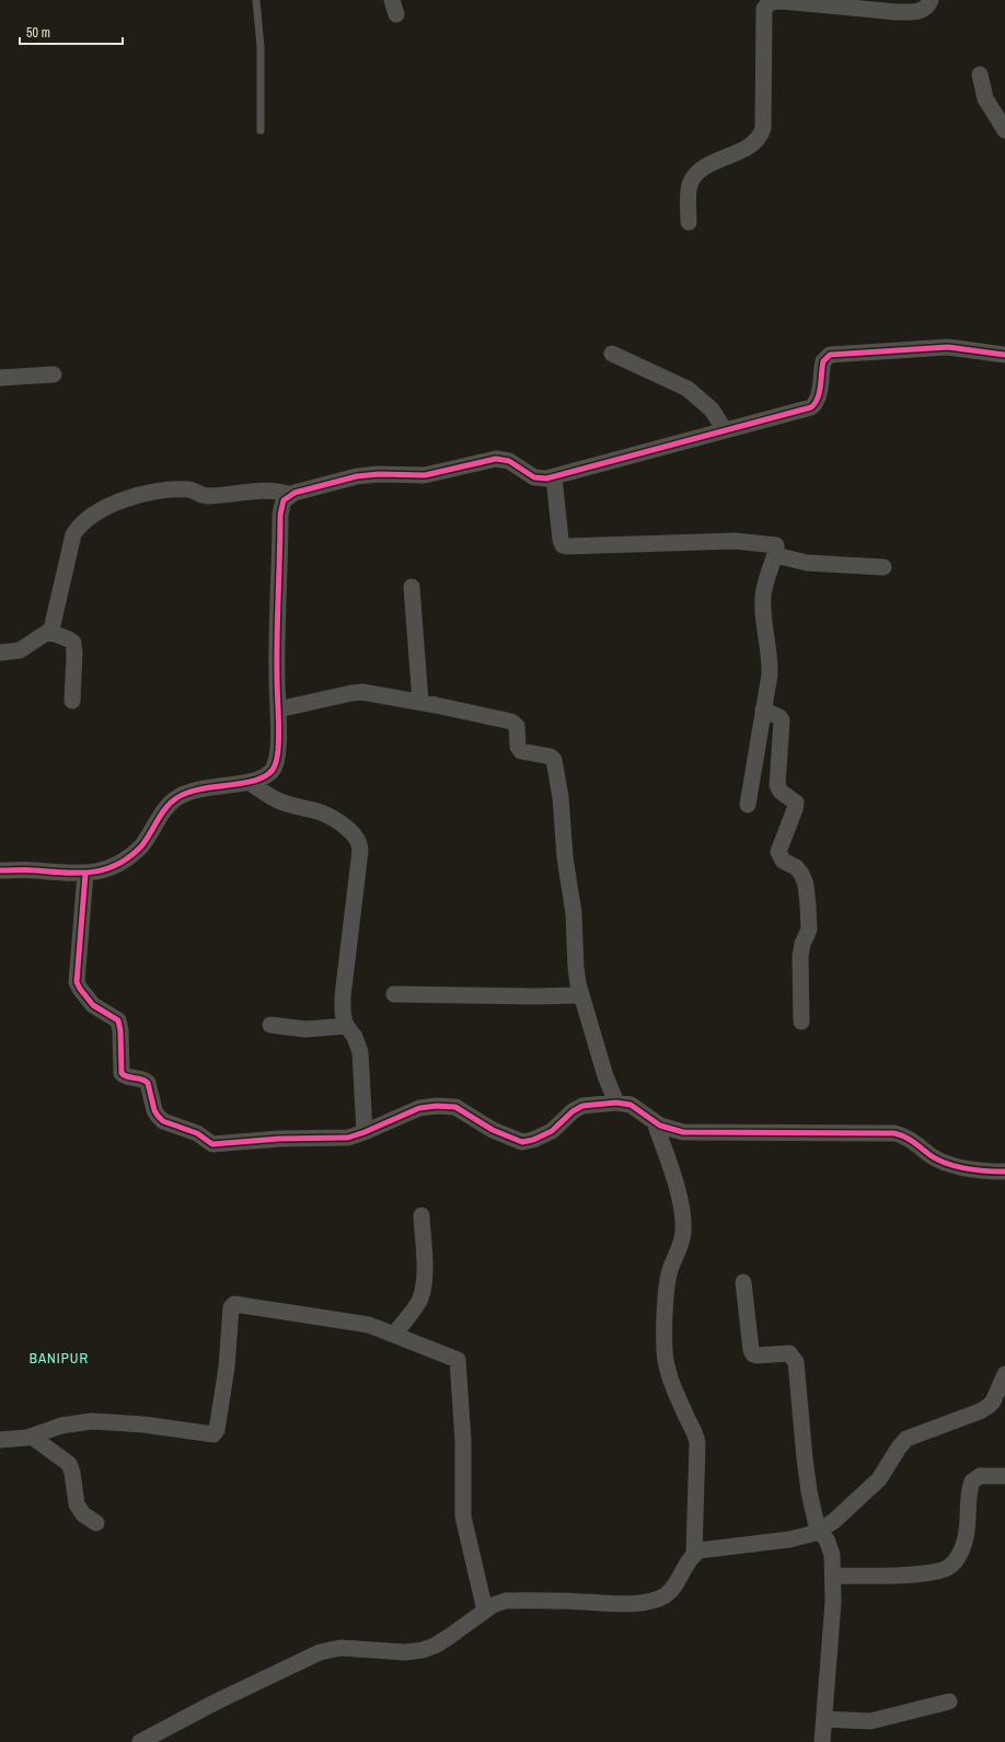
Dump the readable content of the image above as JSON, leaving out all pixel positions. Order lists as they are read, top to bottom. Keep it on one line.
{"districts":["BANIPUR"],"scale_bar":"50 m"}
